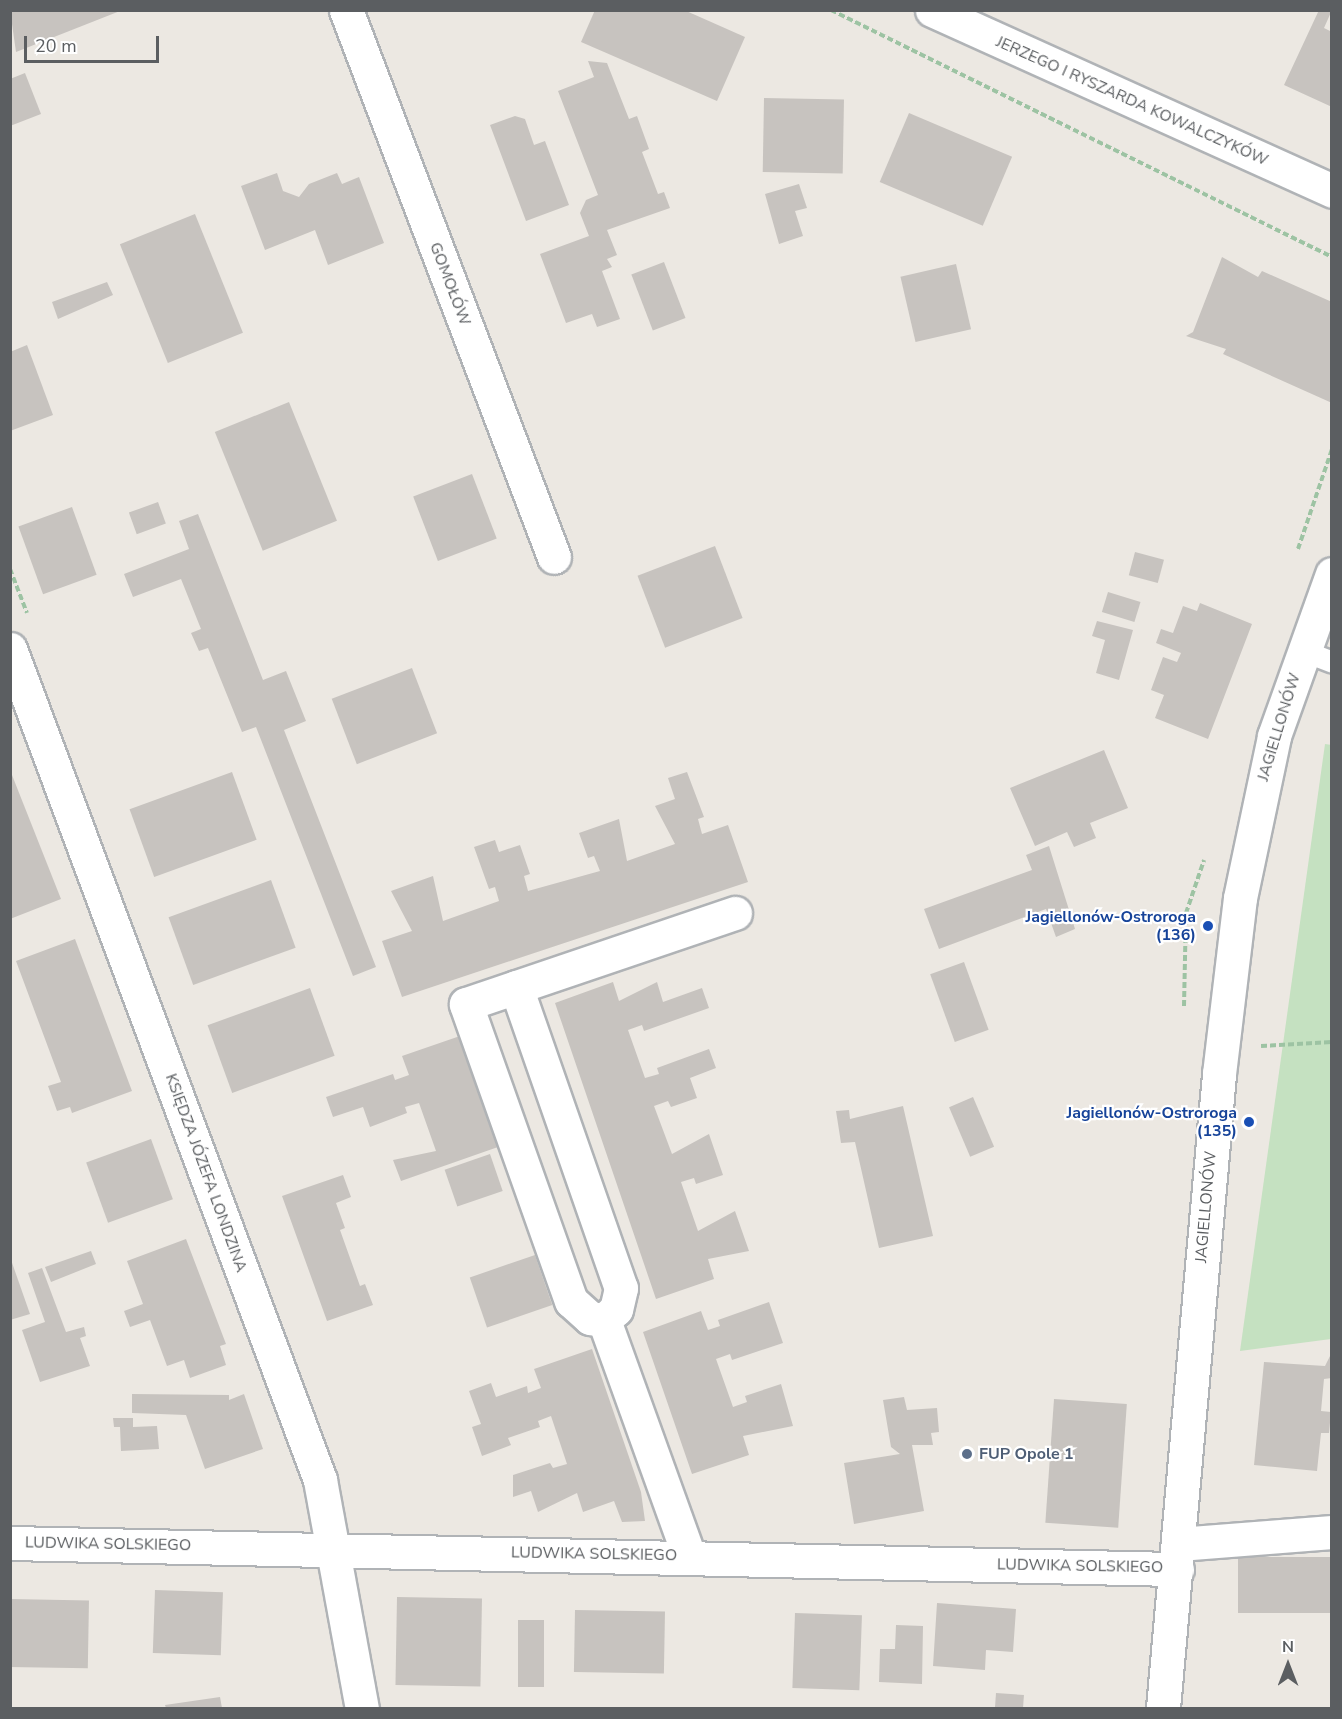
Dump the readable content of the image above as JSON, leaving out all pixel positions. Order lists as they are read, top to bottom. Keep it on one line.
{"streets":{"street":["JERZEGO I RYSZARDA KOWALCZYKÓW","GOMOŁÓW","JAGIELLONÓW","KSIĘDZA JÓZEFA LONDZINA","LUDWIKA SOLSKIEGO"]},"crossings":[["JAGIELLONÓW","LUDWIKA SOLSKIEGO"],["KSIĘDZA JÓZEFA LONDZINA","LUDWIKA SOLSKIEGO"]],"places":["Jagiellonów-Ostroroga (136)","Jagiellonów-Ostroroga (135)","FUP Opole 1"],"scale_bar":"20 m","north":"top"}
